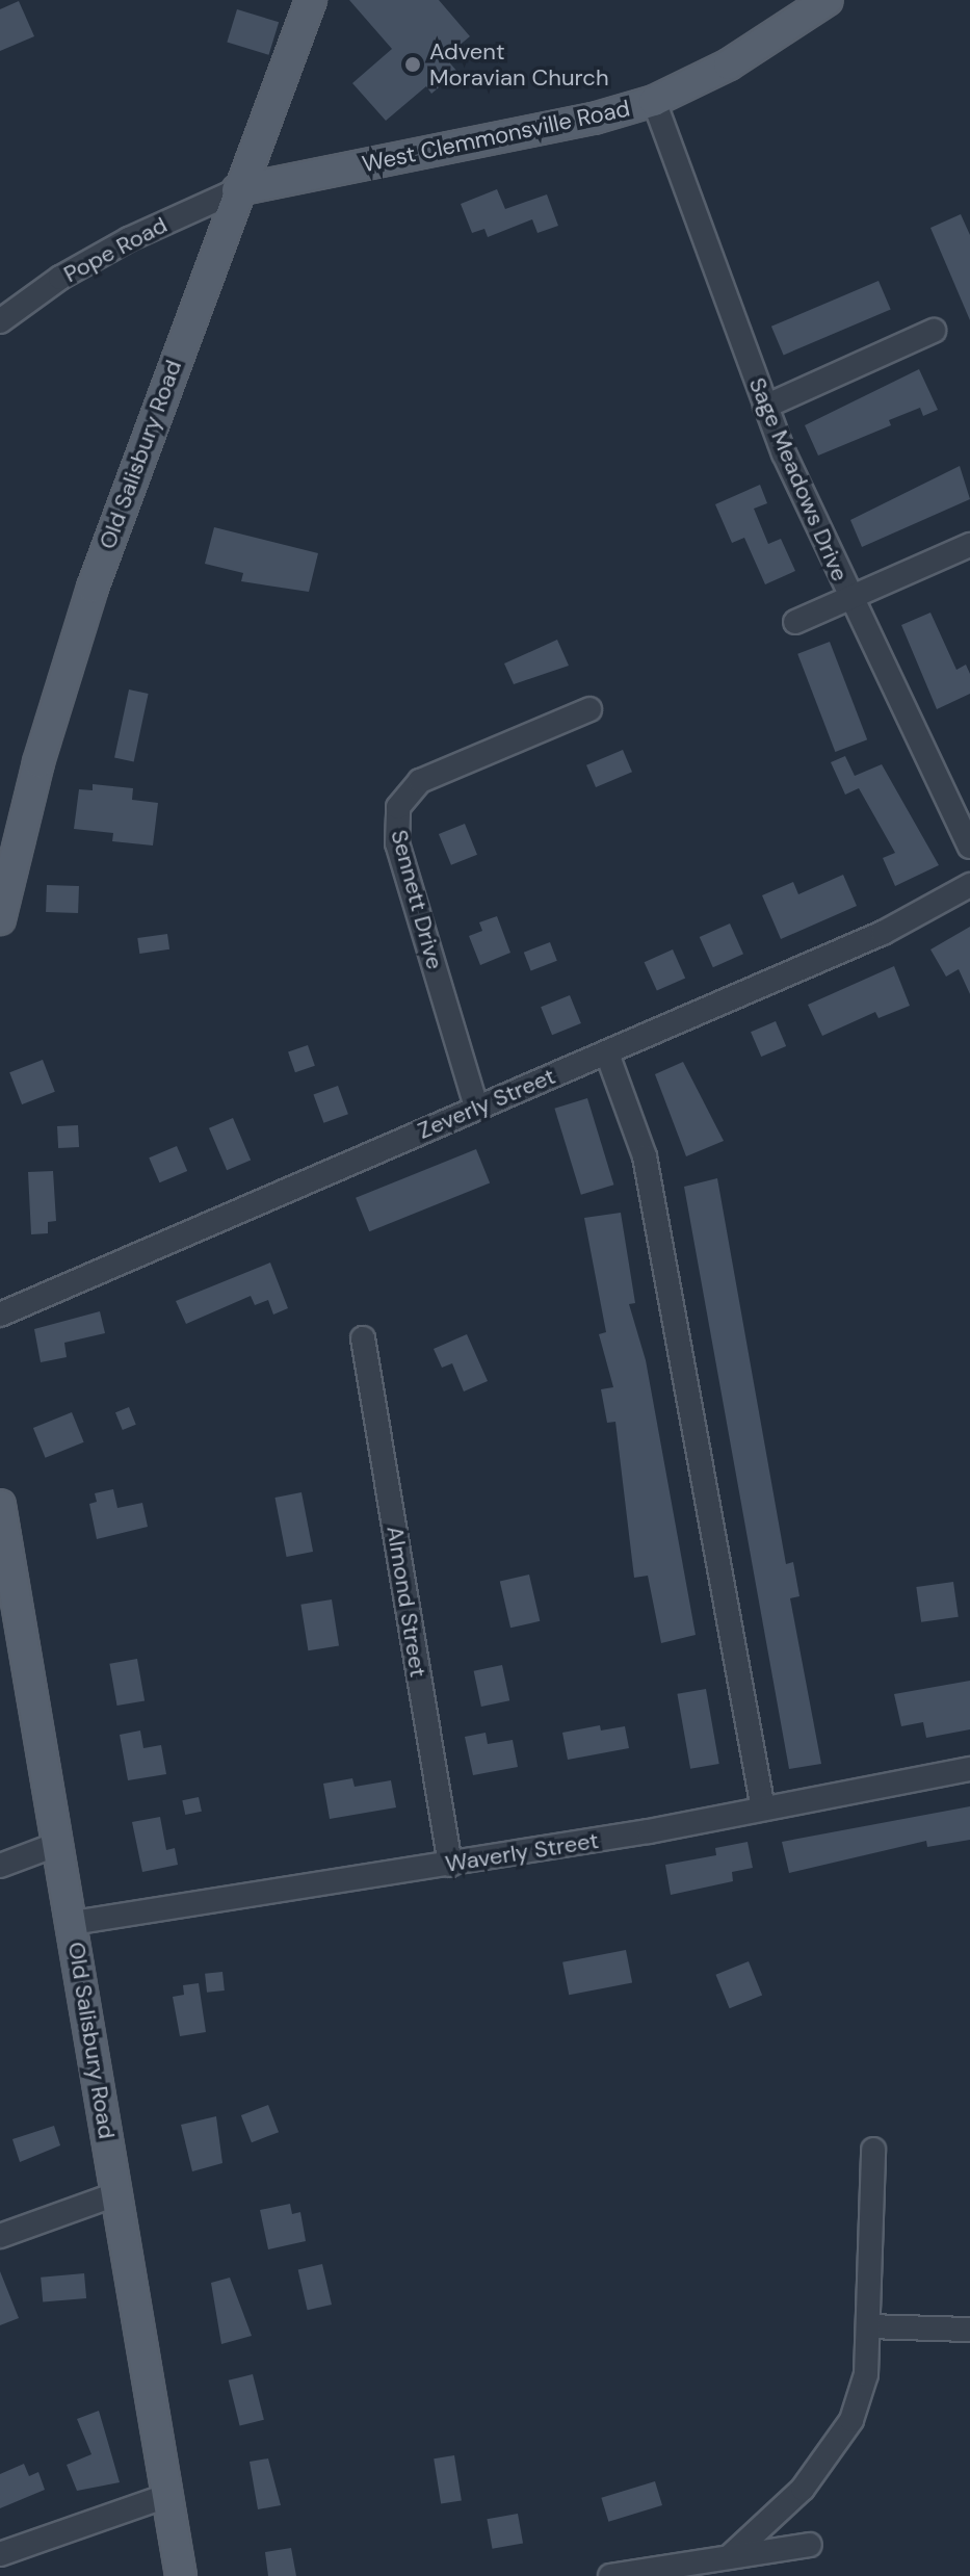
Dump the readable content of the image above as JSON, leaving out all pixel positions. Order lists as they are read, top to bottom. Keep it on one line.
{"streets":{"main road":["West Clemmonsville Road","Old Salisbury Road"],"street":["Pope Road","Sage Meadows Drive","Sennett Drive","Zeverly Street","Almond Street","Waverly Street"]},"crossings":[["West Clemmonsville Road","Pope Road"],["West Clemmonsville Road","Old Salisbury Road"],["West Clemmonsville Road","Sage Meadows Drive"],["Pope Road","Old Salisbury Road"],["Old Salisbury Road","Waverly Street"],["Sennett Drive","Zeverly Street"],["Almond Street","Waverly Street"]],"places":["Advent Moravian Church"]}
